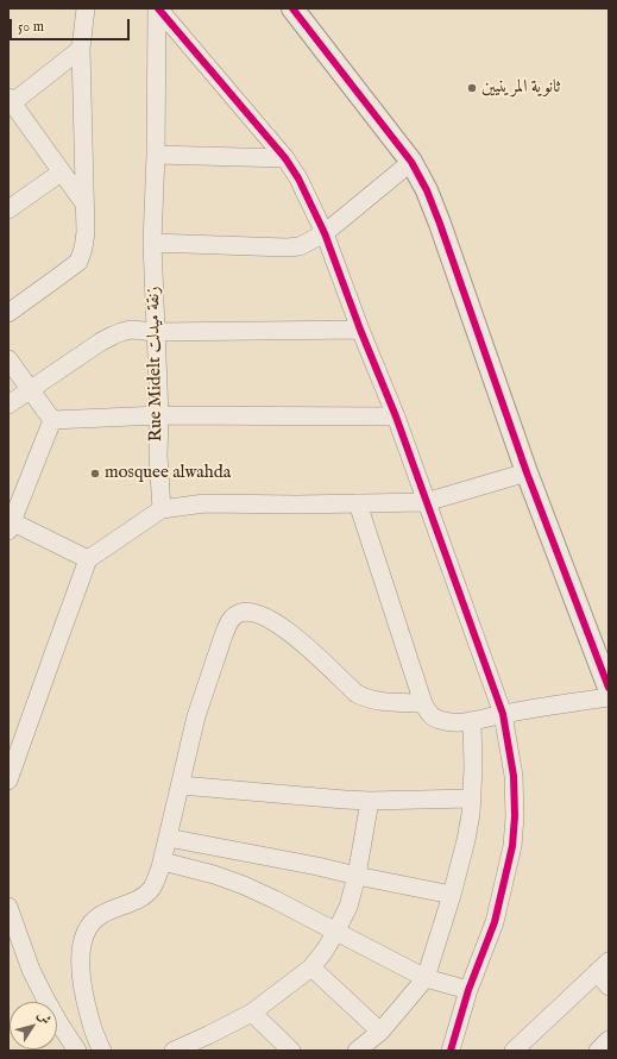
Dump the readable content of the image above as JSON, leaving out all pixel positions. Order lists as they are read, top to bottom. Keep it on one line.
{"streets":{"street":["Rue Midelt زنقة ميدلت"]},"places":["ثانوية المرينيين","mosquee alwahda"],"scale_bar":"50 m","north":"top right"}
